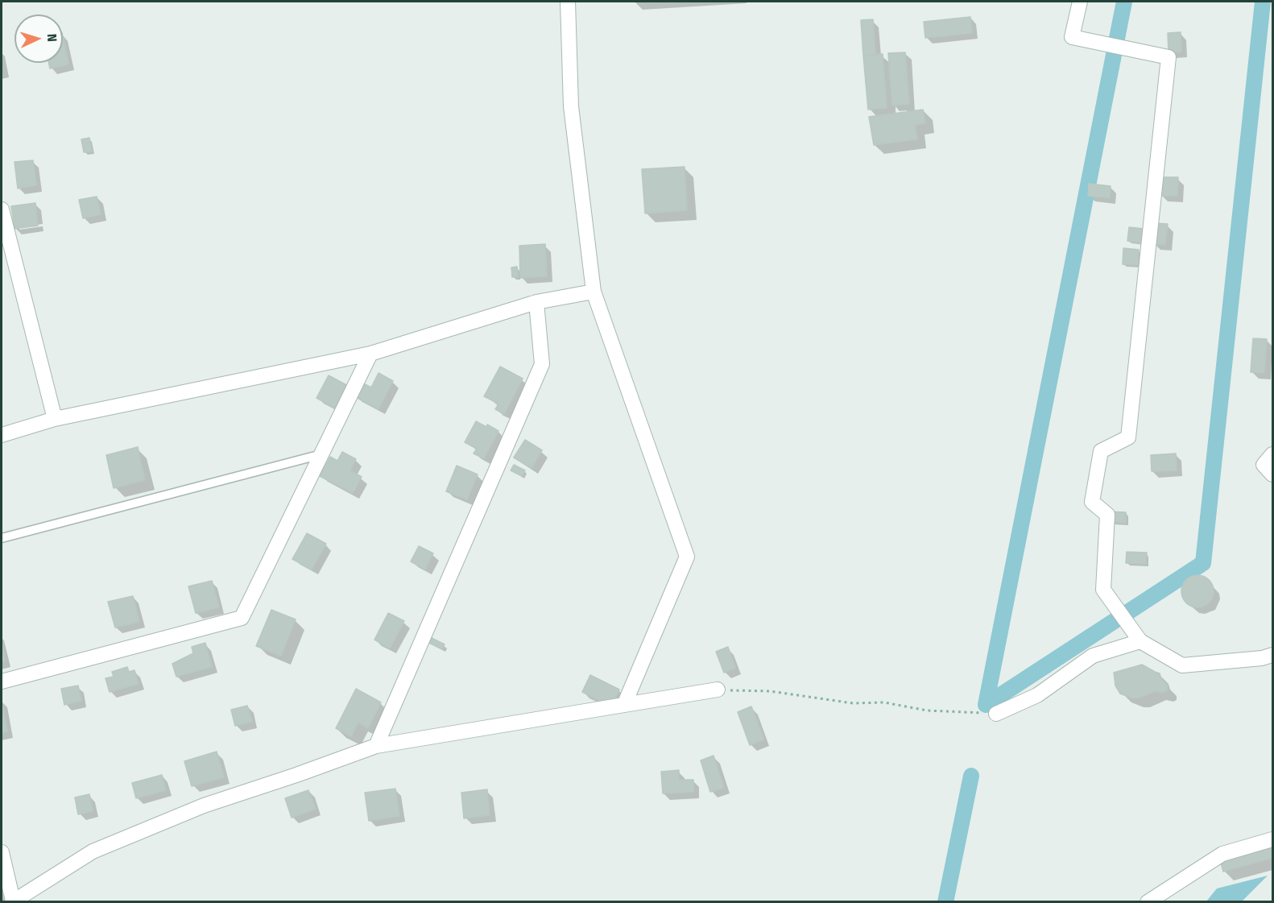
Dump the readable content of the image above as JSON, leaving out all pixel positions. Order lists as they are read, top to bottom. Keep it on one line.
{"north":"right"}
